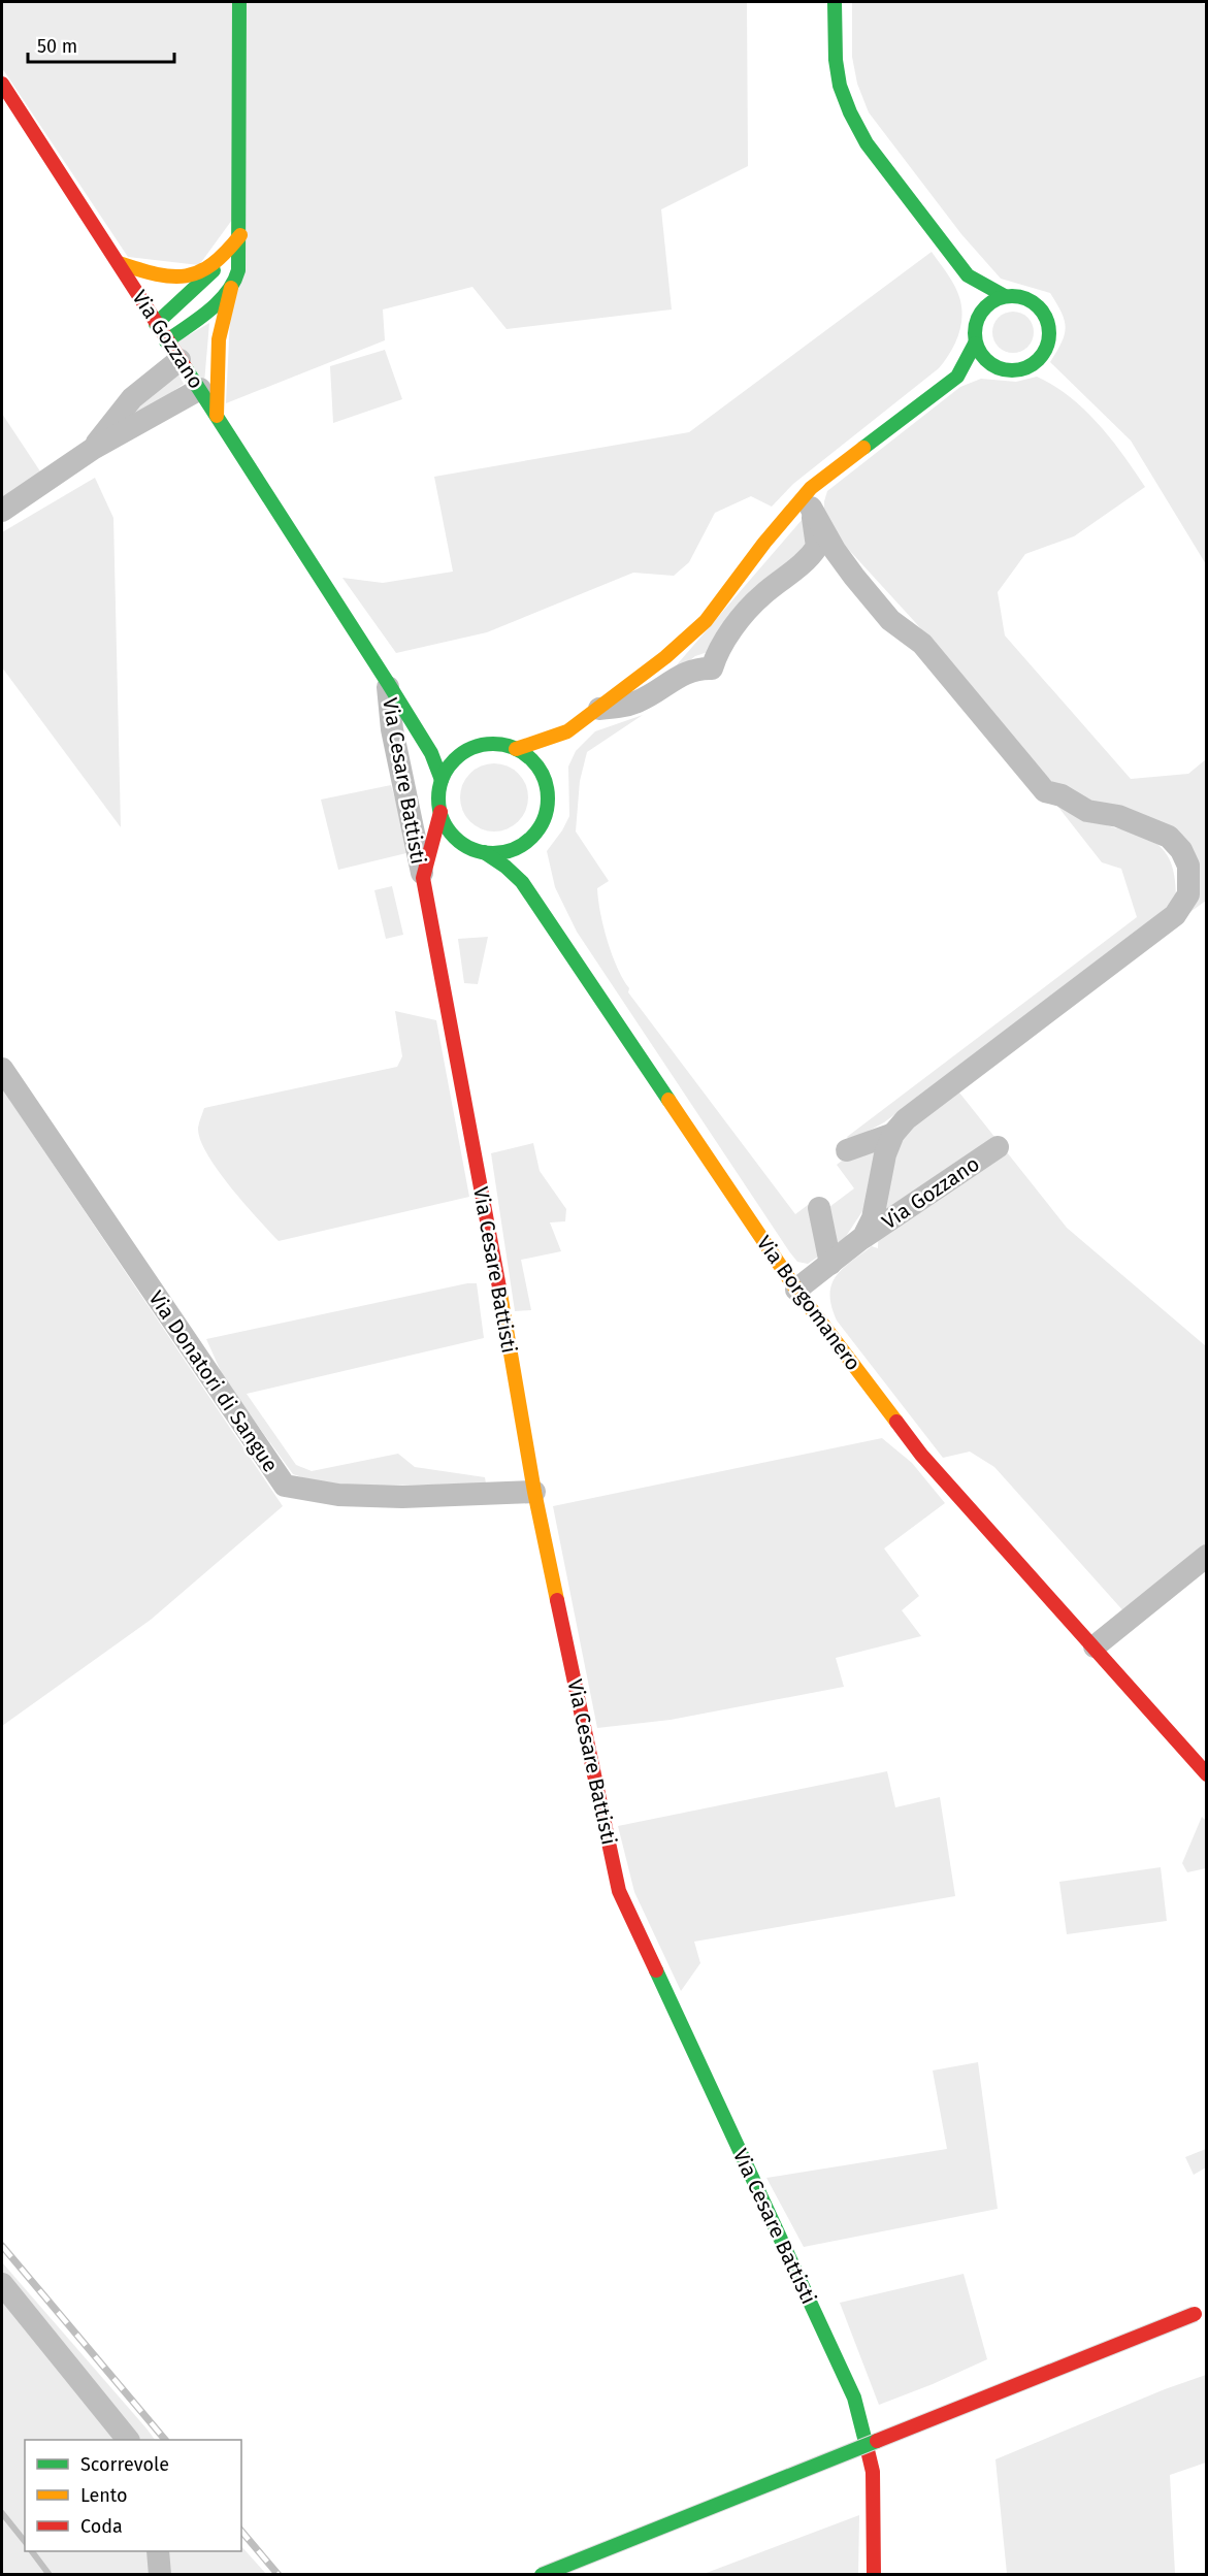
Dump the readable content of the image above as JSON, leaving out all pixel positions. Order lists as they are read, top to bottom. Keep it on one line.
{"streets":{"street":["Via Gozzano","Via Cesare Battisti","Via Borgomanero","Via Donatori di Sangue"]},"crossings":[["Via Gozzano","Via Cesare Battisti"],["Via Gozzano","Via Borgomanero"],["Via Cesare Battisti","Via Borgomanero"],["Via Cesare Battisti","Via Donatori di Sangue"]],"legend":["Scorrevole","Lento","Coda"],"scale_bar":"50 m"}
